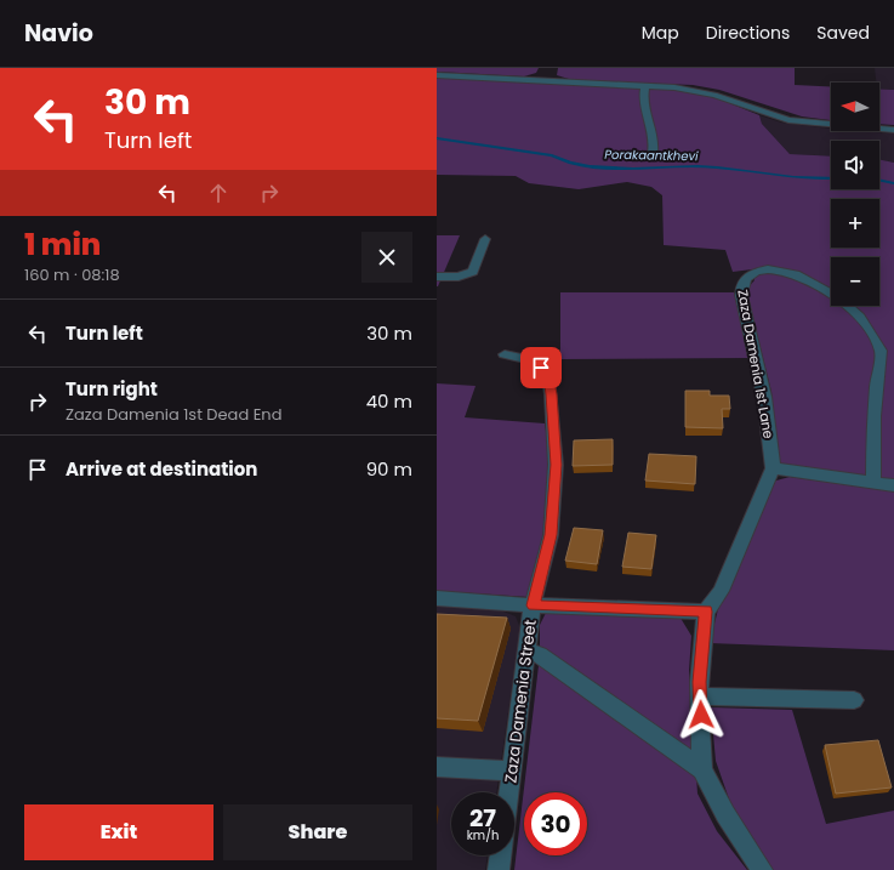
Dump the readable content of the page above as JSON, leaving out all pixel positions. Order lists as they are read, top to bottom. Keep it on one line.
{"streets":{"street":["Zaza Damenia 1st Lane","Zaza Damenia Street"]},"water":["Porakaantkhevi"],"north":"left","page":{"header":"Navio","nav":["Map","Directions","Saved"],"turn":["30 m","Turn left"],"map_buttons":["+","−"],"heading":["1 min","160 m · 08:18"],"list":[{"name":"Turn left","value":"30 m"},{"name":"Turn right","note":"Zaza Damenia 1st Dead End","value":"40 m"},{"name":"Arrive at destination","value":"90 m"}],"speed":"27 km/h","limit":"30","buttons":["Exit","Share"]}}
